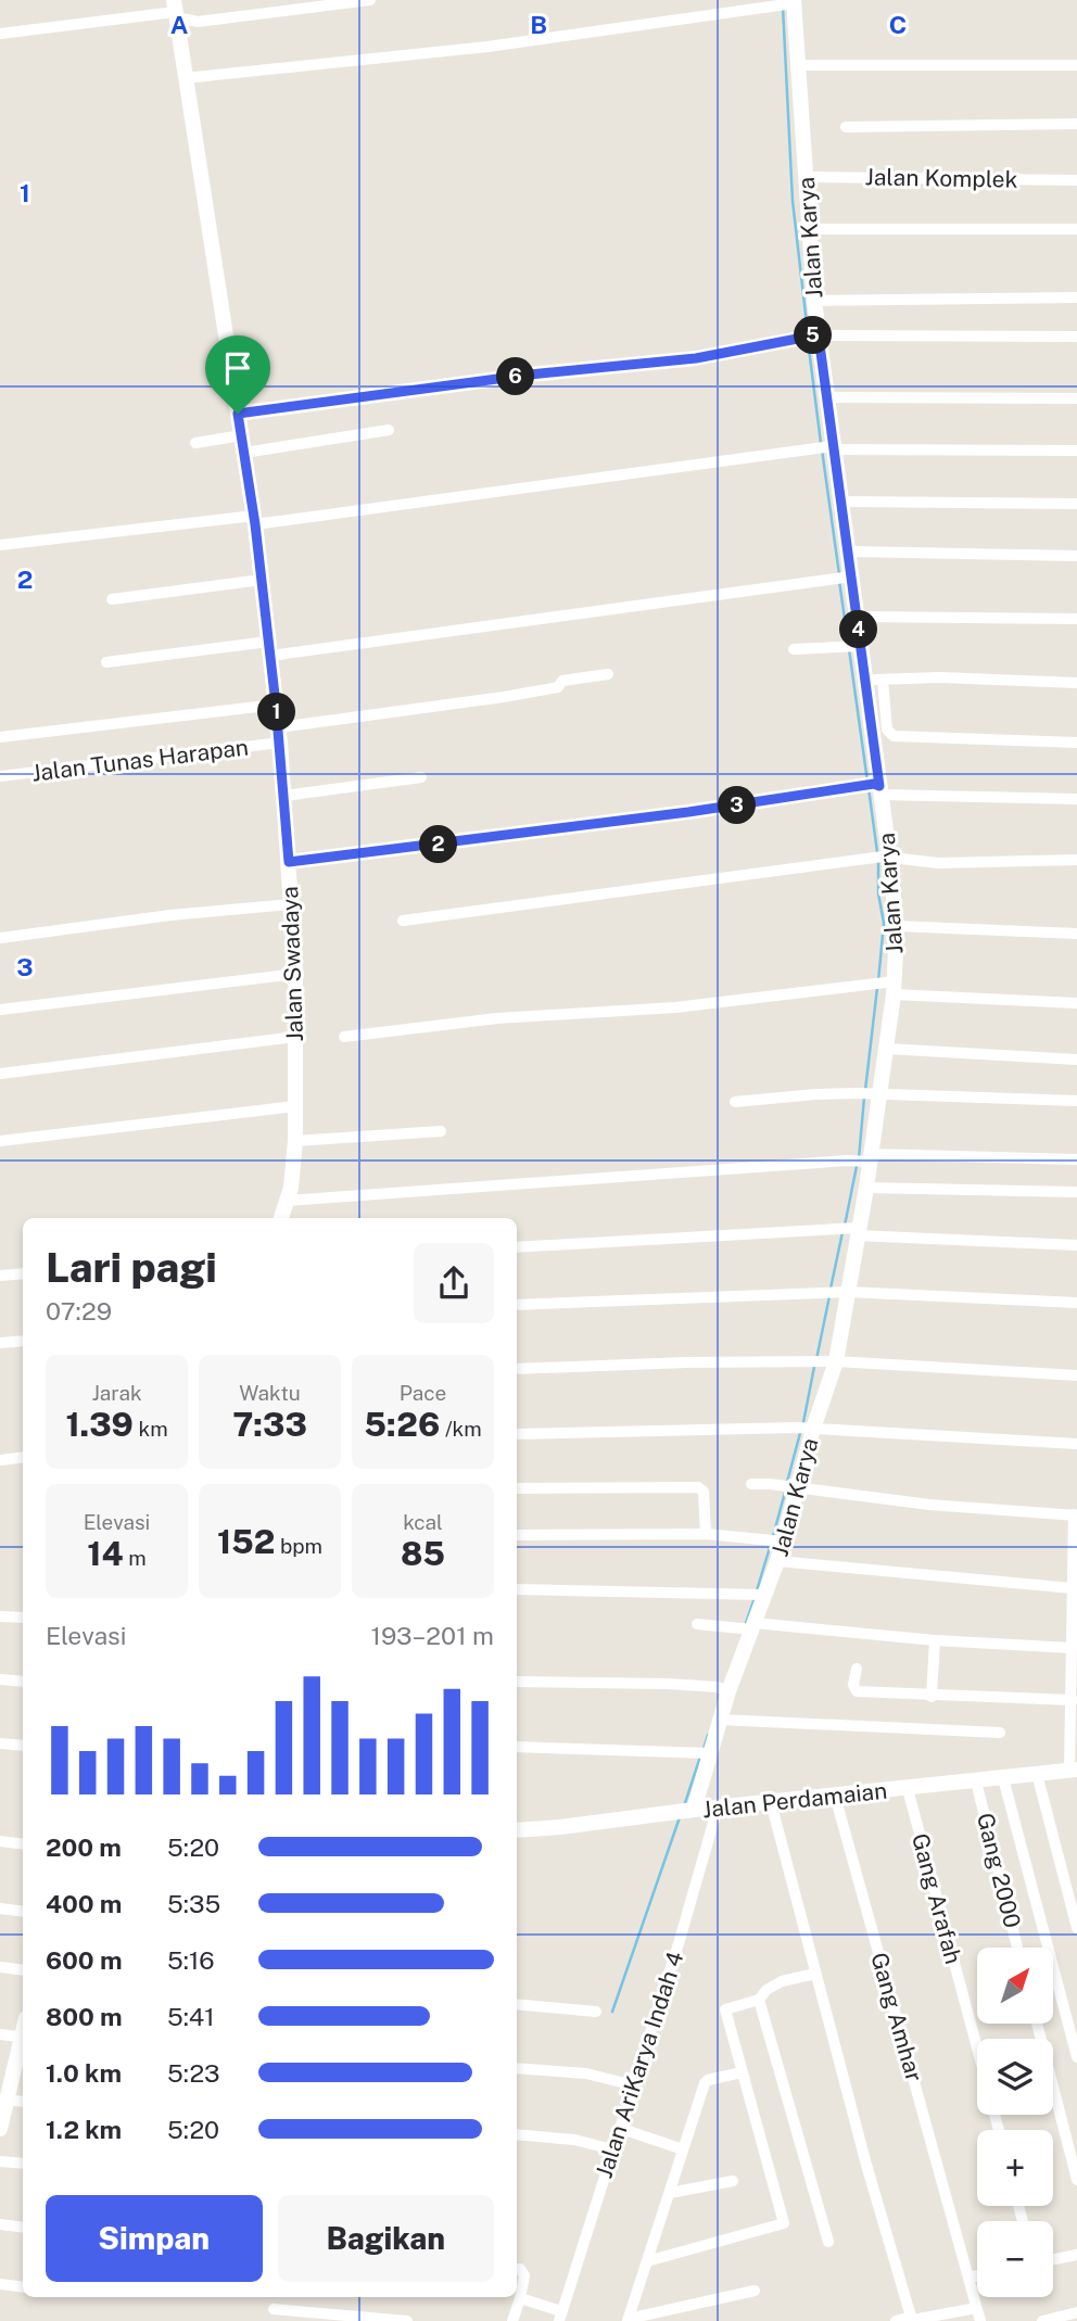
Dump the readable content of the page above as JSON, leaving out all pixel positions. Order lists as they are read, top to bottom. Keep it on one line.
{"streets":{"street":["Jalan Komplek","Jalan Karya","Jalan Tunas Harapan","Jalan Swadaya","Jalan Perdamaian","Gang 2000","Gang Arafah","Gang Amhar","Jalan AriKarya Indah 4"]},"crossings":[["Jalan Komplek","Jalan Karya"],["Jalan Karya","Jalan Perdamaian"],["Jalan Tunas Harapan","Jalan Swadaya"],["Jalan Perdamaian","Gang 2000"],["Jalan Perdamaian","Gang Arafah"],["Jalan Perdamaian","Gang Amhar"],["Jalan Perdamaian","Jalan AriKarya Indah 4"]],"north":"top right","page":{"pins":["5","6","4","1","3","2"],"heading":["Lari pagi","07:29"],"stats":[["Jarak","1.39 km"],["Waktu","7:33"],["Pace","5:26 /km"],["Elevasi","14 m"],["152 bpm"],["kcal","85"]],"chart":["Elevasi","193–201 m"],"list":[{"name":"200 m","note":"5:20"},{"name":"400 m","note":"5:35"},{"name":"600 m","note":"5:16"},{"name":"800 m","note":"5:41"},{"name":"1.0 km","note":"5:23"},{"name":"1.2 km","note":"5:20"}],"map_buttons":["+","−"],"buttons":["Simpan","Bagikan"]},"grid":{"columns":["A","B","C"],"rows":["1","2","3"]}}
